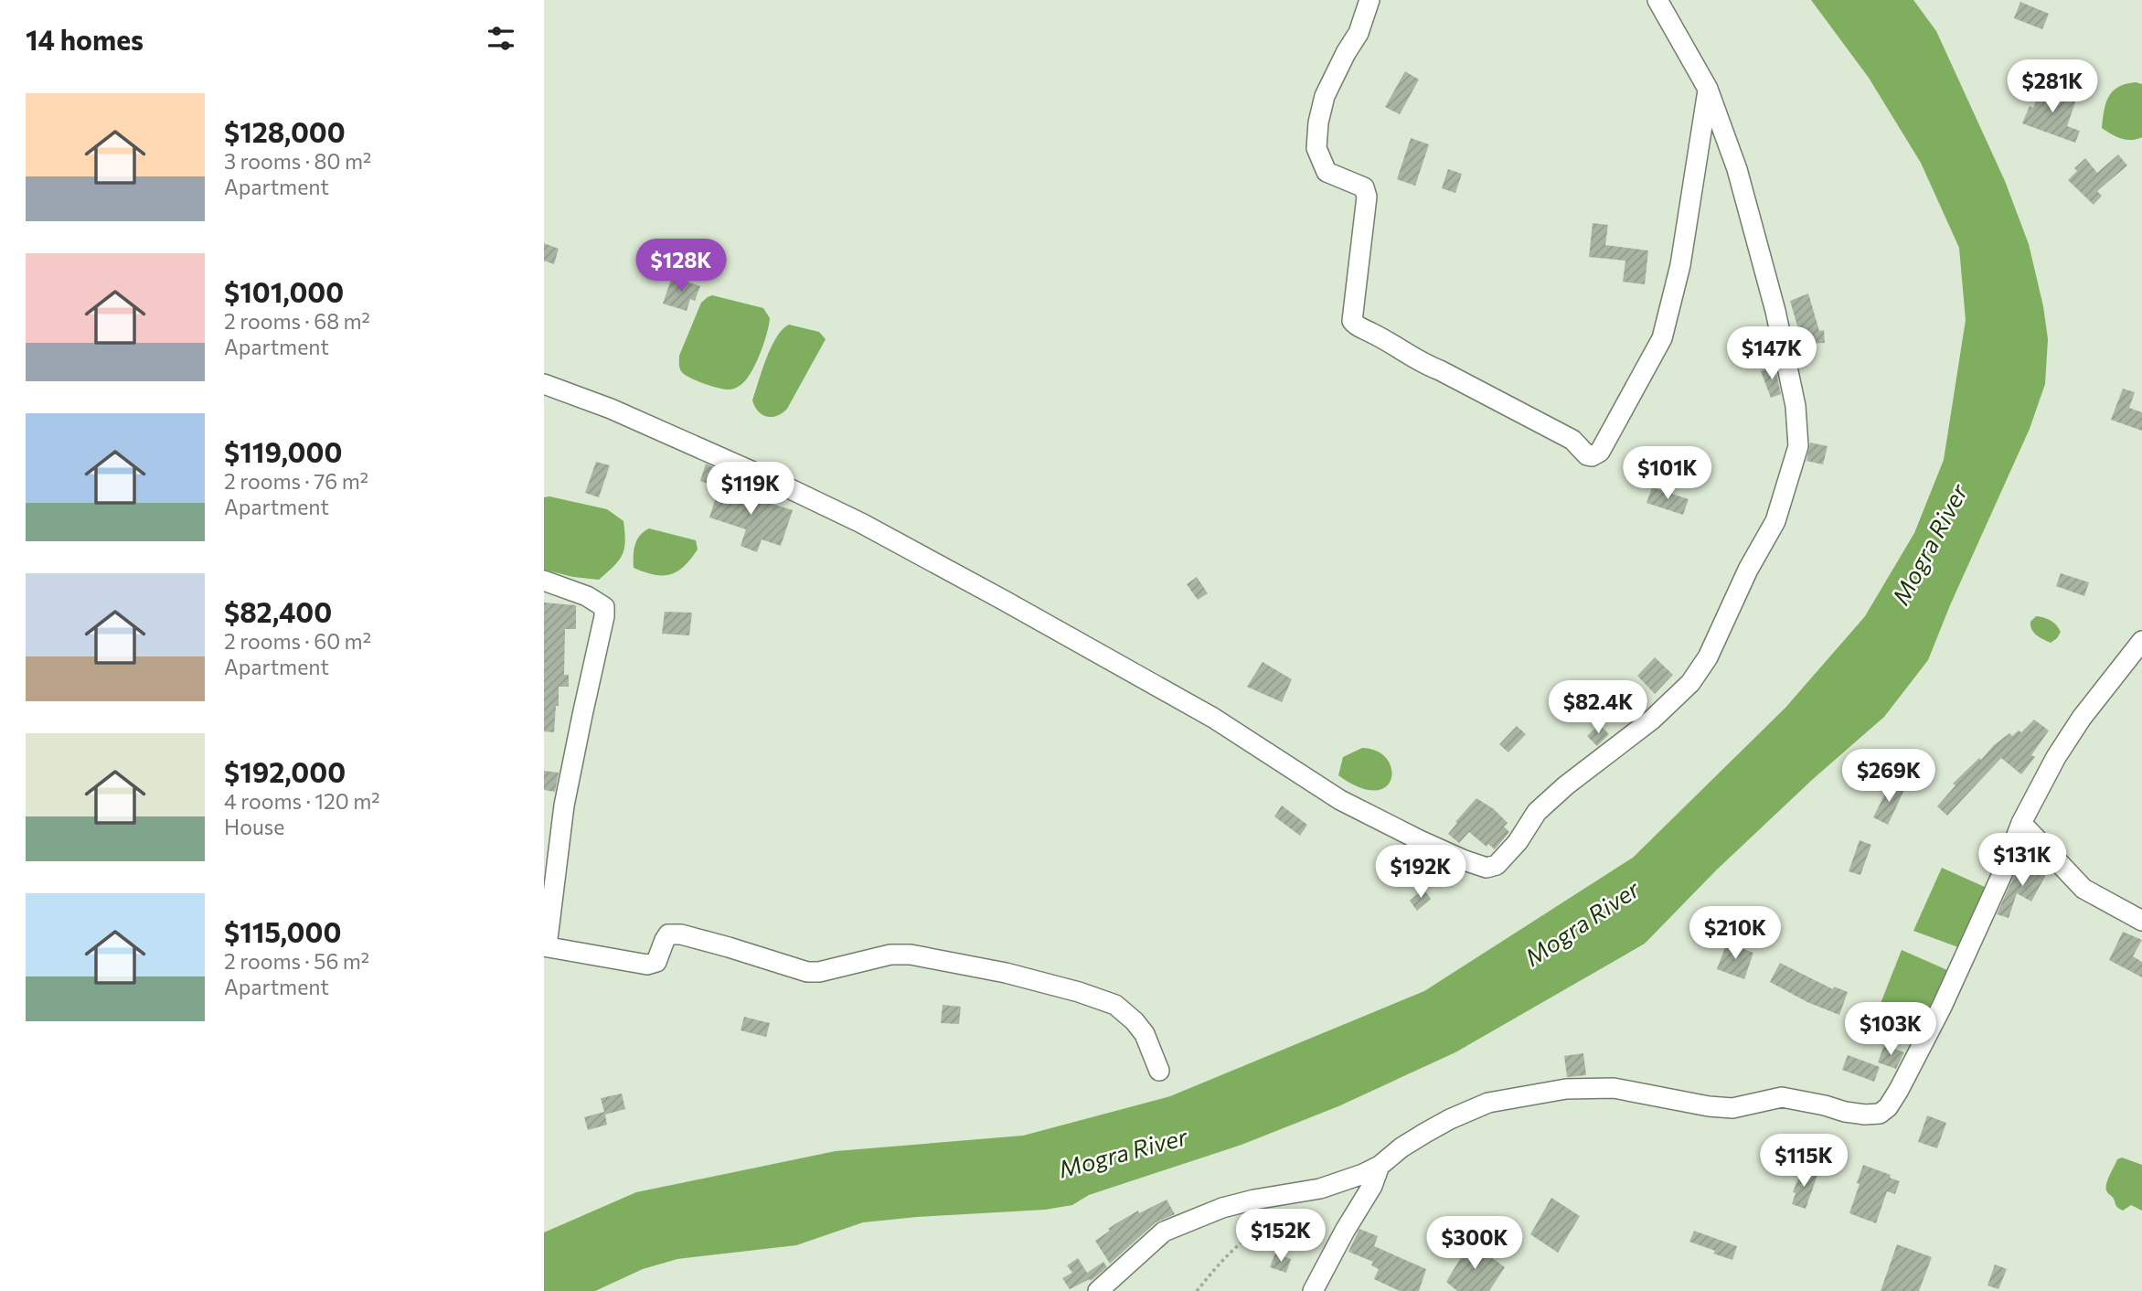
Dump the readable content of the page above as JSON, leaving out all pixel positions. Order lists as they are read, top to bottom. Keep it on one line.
{"water":["Mogra River"],"page":{"heading":"14 homes","price":["$281K","$128K","$147K","$101K","$119K","$82.4K","$269K","$131K","$192K","$210K","$103K","$115K","$152K","$300K"],"list":[{"name":"$128,000","note":"3 rooms · 80 m² · Apartment"},{"name":"$101,000","note":"2 rooms · 68 m² · Apartment"},{"name":"$119,000","note":"2 rooms · 76 m² · Apartment"},{"name":"$82,400","note":"2 rooms · 60 m² · Apartment"},{"name":"$192,000","note":"4 rooms · 120 m² · House"},{"name":"$115,000","note":"2 rooms · 56 m² · Apartment"}]}}
